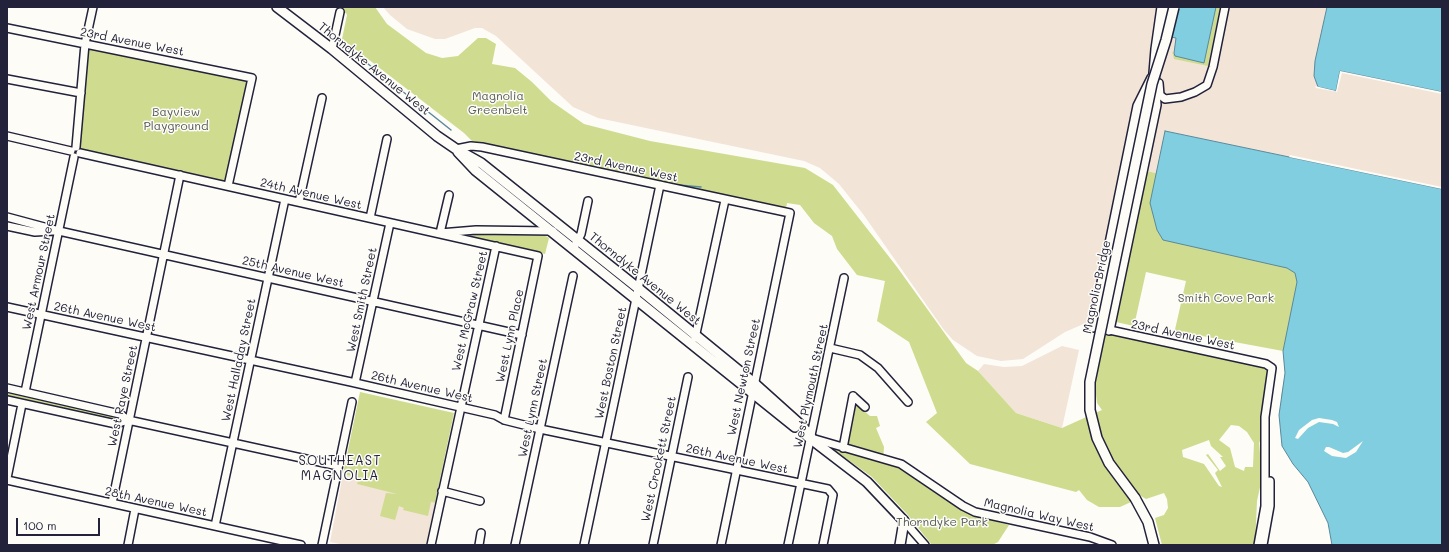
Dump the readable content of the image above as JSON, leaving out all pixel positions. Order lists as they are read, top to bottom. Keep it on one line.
{"streets":{"main road":["Thorndyke Avenue West","Magnolia Bridge"],"street":["23rd Avenue West","24th Avenue West","West Armour Street","25th Avenue West","West Smith Street","West McGraw Street","26th Avenue West","West Lynn Place","West Halladay Street","West Boston Street","West Newton Street","West Plymouth Street","West Raye Street","West Lynn Street","West Crockett Street","28th Avenue West","Magnolia Way West"]},"crossings":[["23rd Avenue West","Thorndyke Avenue West"],["23rd Avenue West","24th Avenue West"],["23rd Avenue West","West Armour Street"],["23rd Avenue West","West Boston Street"],["23rd Avenue West","West Newton Street"],["Thorndyke Avenue West","West Boston Street"],["Thorndyke Avenue West","West Newton Street"],["Thorndyke Avenue West","West Plymouth Street"],["Thorndyke Avenue West","Magnolia Way West"],["24th Avenue West","West Armour Street"],["24th Avenue West","West Smith Street"],["24th Avenue West","West McGraw Street"],["24th Avenue West","West Lynn Place"],["24th Avenue West","West Halladay Street"],["24th Avenue West","West Raye Street"],["West Armour Street","25th Avenue West"],["West Armour Street","26th Avenue West"],["25th Avenue West","West Smith Street"],["25th Avenue West","West McGraw Street"],["25th Avenue West","West Lynn Place"],["25th Avenue West","West Halladay Street"],["25th Avenue West","West Raye Street"],["West Smith Street","26th Avenue West"],["West McGraw Street","26th Avenue West"],["26th Avenue West","West Lynn Place"],["26th Avenue West","West Halladay Street"],["26th Avenue West","West Boston Street"],["26th Avenue West","West Newton Street"],["26th Avenue West","West Plymouth Street"],["26th Avenue West","West Raye Street"],["26th Avenue West","West Lynn Street"],["26th Avenue West","West Crockett Street"],["West Halladay Street","28th Avenue West"],["West Plymouth Street","Magnolia Way West"],["West Raye Street","28th Avenue West"]],"districts":["SOUTHEAST MAGNOLIA"],"parks":["Magnolia Greenbelt","Bayview Playground","Smith Cove Park","Thorndyke Park"],"scale_bar":"100 m"}
